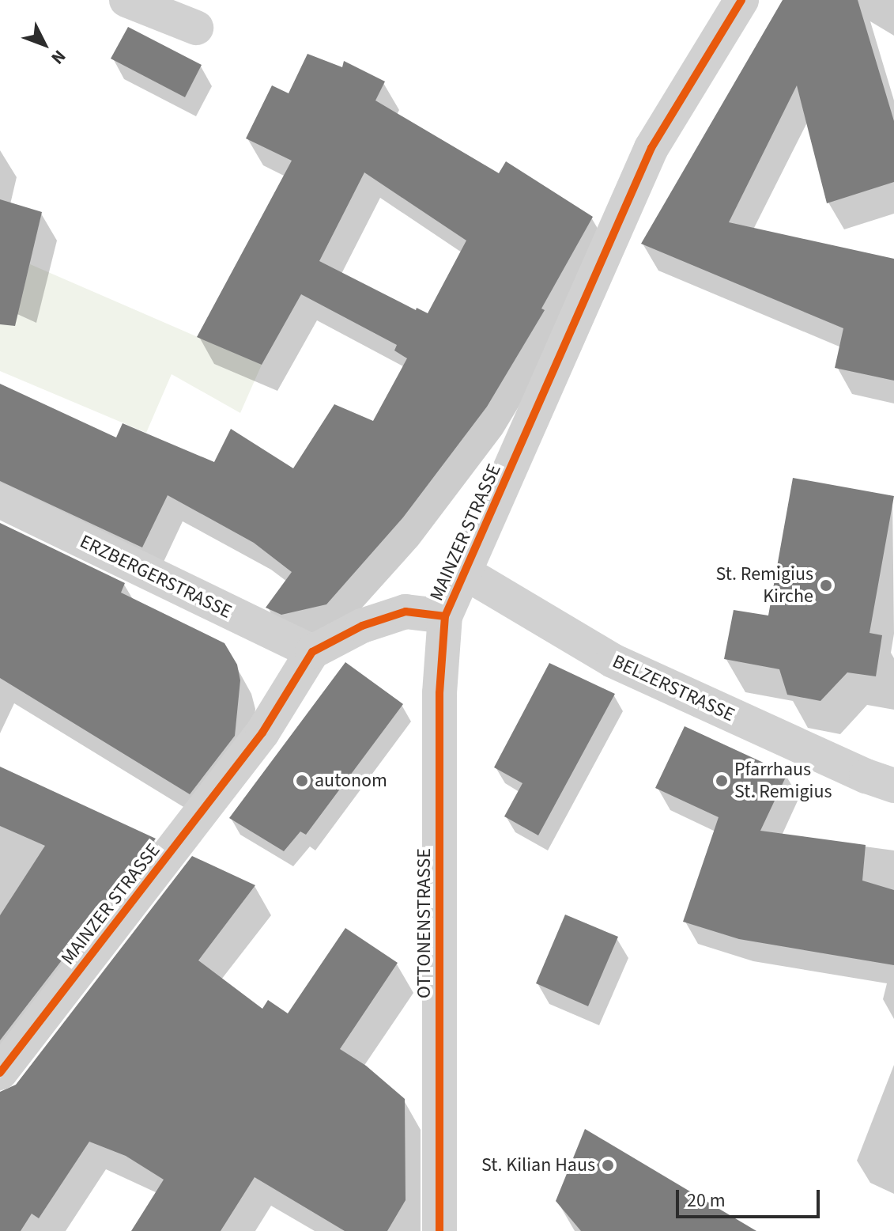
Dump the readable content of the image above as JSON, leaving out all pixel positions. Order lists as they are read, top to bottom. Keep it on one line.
{"streets":{"street":["MAINZER STRASSE","ERZBERGERSTRASSE","BELZERSTRASSE","OTTONENSTRASSE"]},"crossings":[["MAINZER STRASSE","ERZBERGERSTRASSE"],["MAINZER STRASSE","BELZERSTRASSE"],["MAINZER STRASSE","OTTONENSTRASSE"]],"places":["St. Remigius Kirche","autonom","Pfarrhaus St. Remigius","St. Kilian Haus"],"scale_bar":"20 m","north":"bottom right"}
